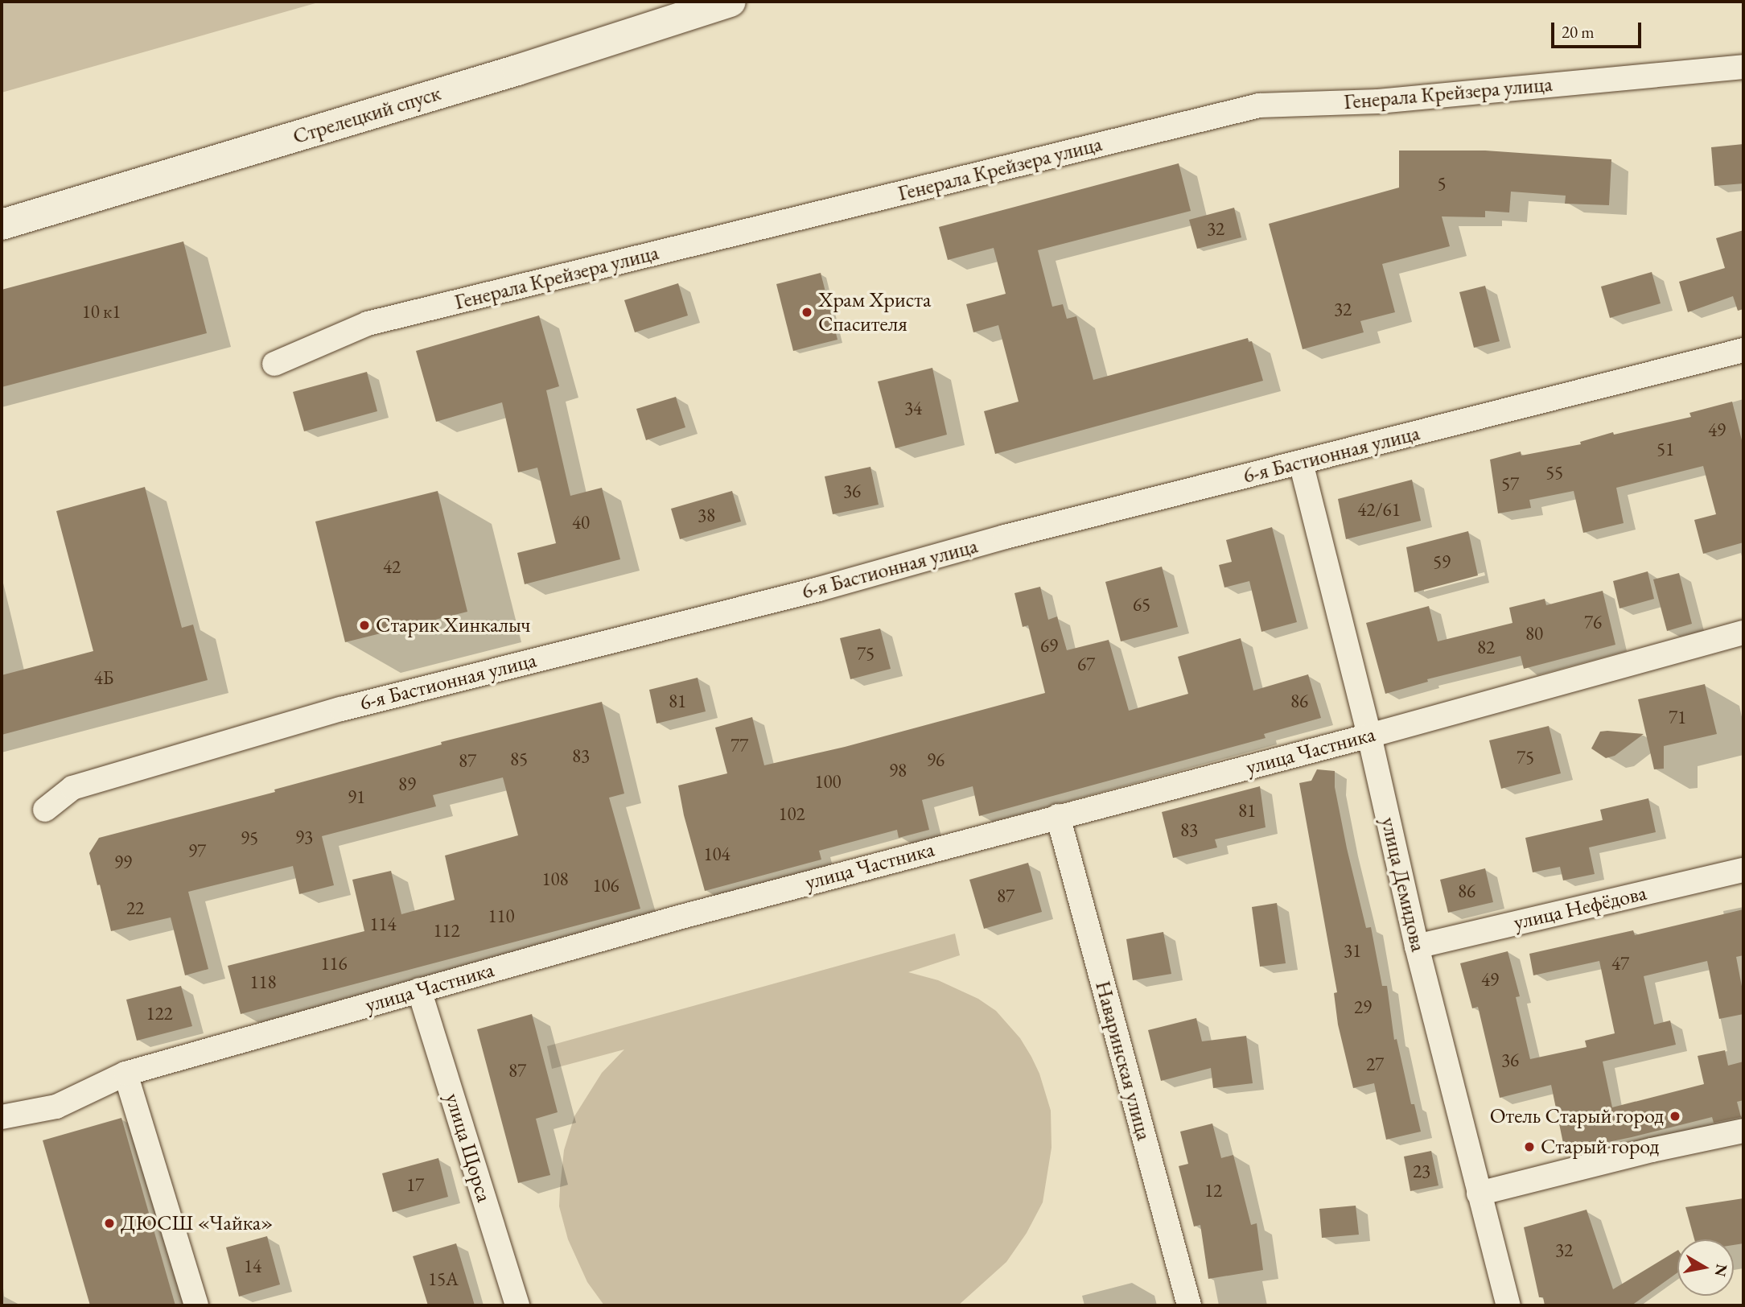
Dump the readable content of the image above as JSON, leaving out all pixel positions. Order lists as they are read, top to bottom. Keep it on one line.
{"streets":{"main road":["Стрелецкий спуск"],"street":["Генерала Крейзера улица","6-я Бастионная улица","улица Частника","улица Демидова","улица Нефёдова","Наваринская улица","улица Щорса"]},"crossings":[["6-я Бастионная улица","улица Демидова"],["улица Частника","улица Демидова"],["улица Частника","Наваринская улица"],["улица Частника","улица Щорса"],["улица Демидова","улица Нефёдова"]],"places":["Храм Христа Спасителя","Старик Хинкалыч","Отель Старый город","Старый город","ДЮСШ «Чайка»"],"house_numbers":["5","32","32","10 к1","34","49","51","55","57","36","42/61","38","40","59","42","65","76","80","69","82","75","67","4Б","81","86","71","77","83","75","85","96","87","98","100","89","91","81","102","83","93","95","97","104","99","108","106","86","87","22","110","114","112","31","116","47","49","118","29","122","36","27","87","23","17","12","32","14","15А"],"scale_bar":"20 m","north":"right"}
